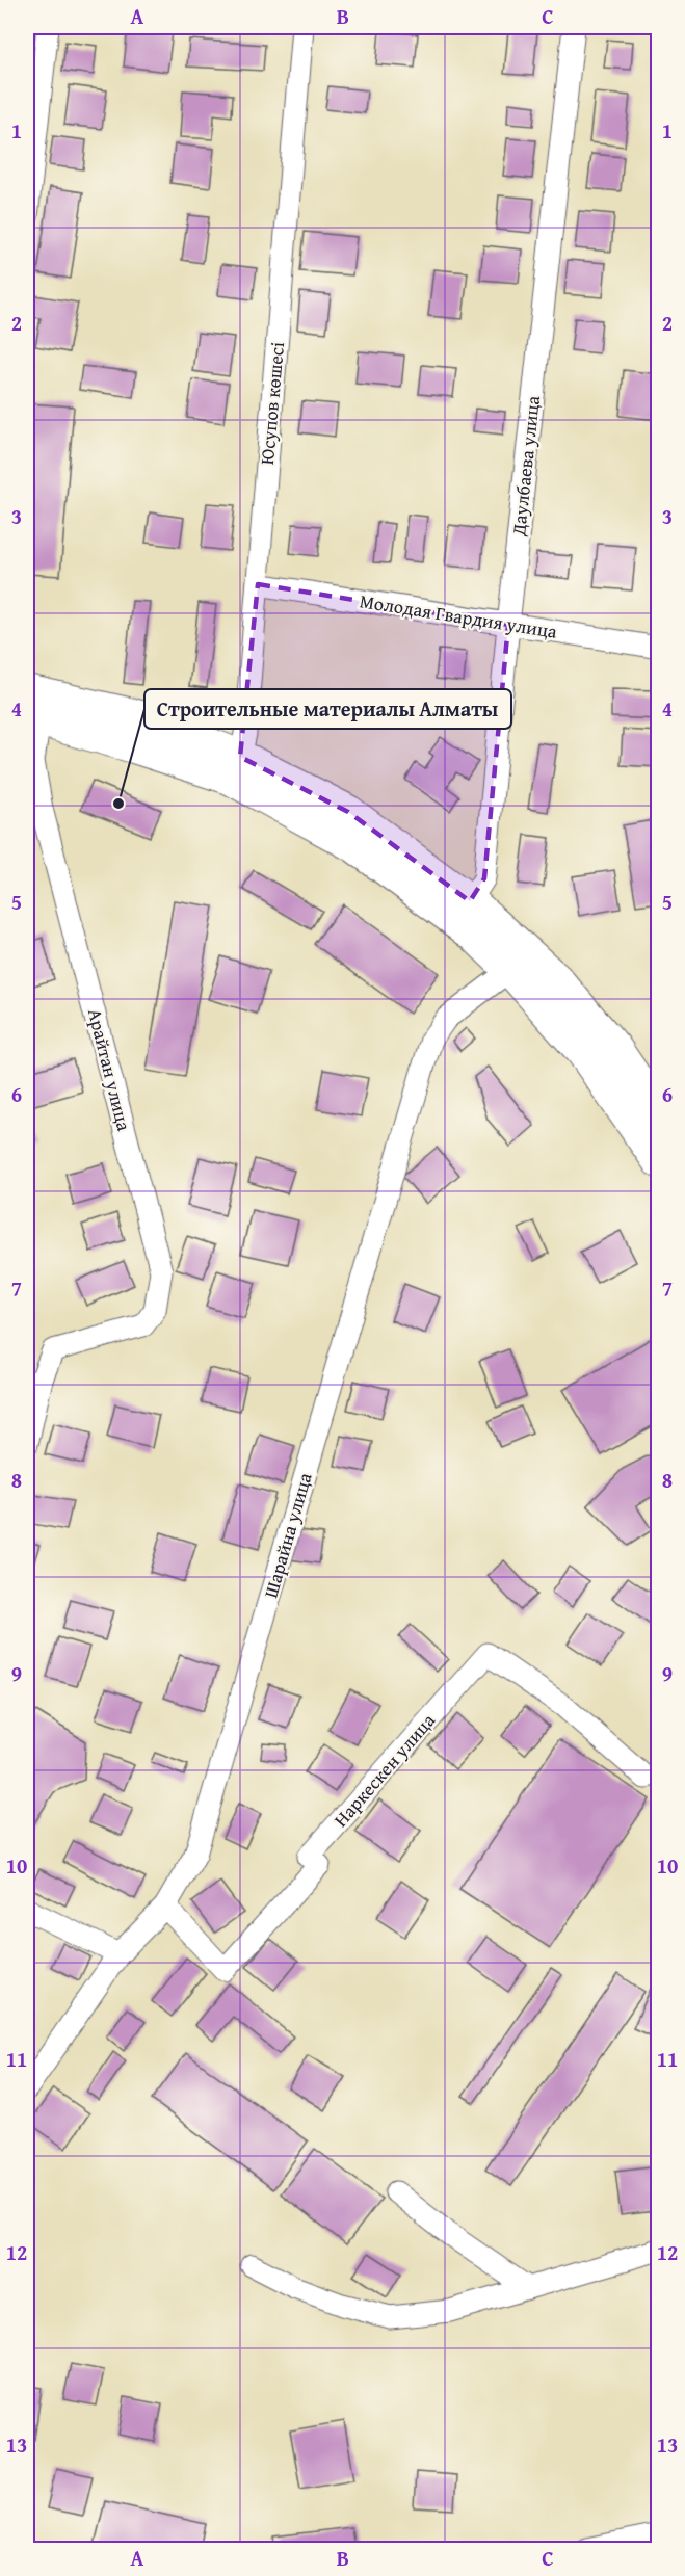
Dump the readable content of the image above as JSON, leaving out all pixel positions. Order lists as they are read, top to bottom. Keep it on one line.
{"streets":{"street":["Юсупов көшесі","Даулбаева улица","Молодая Гвардия улица","Арайтан улица","Шарайна улица","Наркескен улица"]},"crossings":[["Юсупов көшесі","Молодая Гвардия улица"],["Даулбаева улица","Молодая Гвардия улица"],["Шарайна улица","Наркескен улица"]],"places":["Строительные материалы Алматы"],"grid":{"columns":["A","B","C"],"rows":["1","2","3","4","5","6","7","8","9","10","11","12","13"]}}
